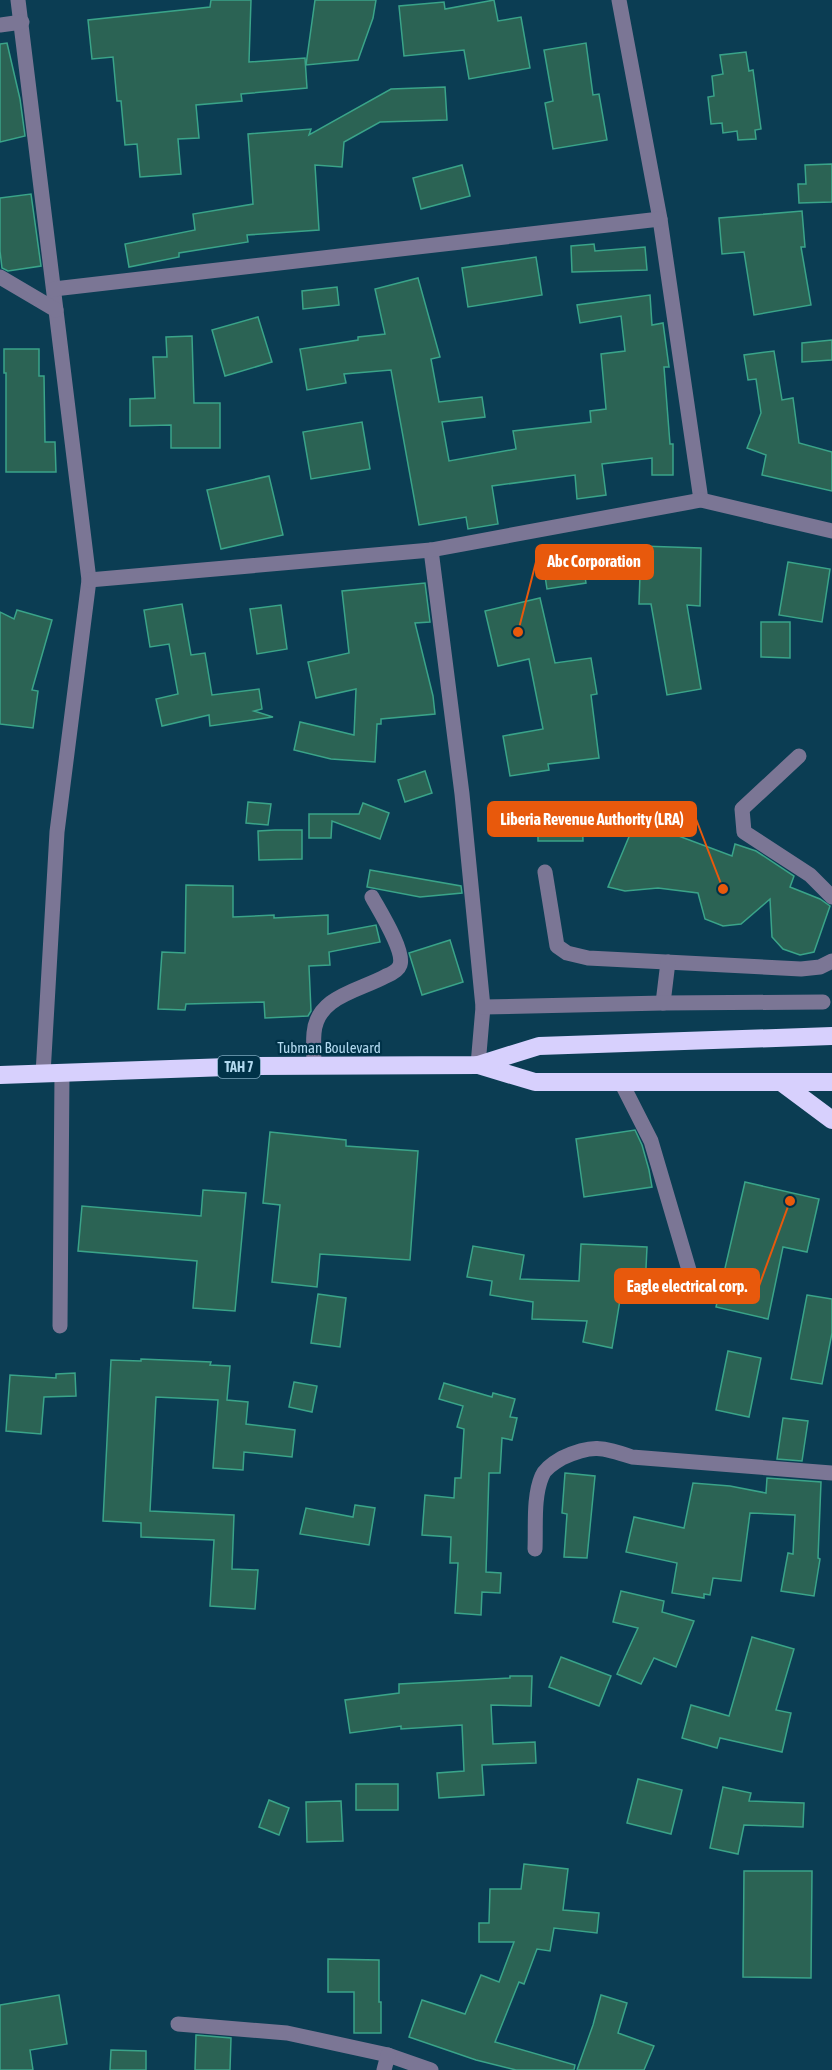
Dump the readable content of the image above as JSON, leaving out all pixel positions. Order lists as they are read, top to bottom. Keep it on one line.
{"streets":{"highway":["Tubman Boulevard","TAH 7"]},"places":["Abc Corporation","Liberia Revenue Authority (LRA)","Eagle electrical corp."]}
